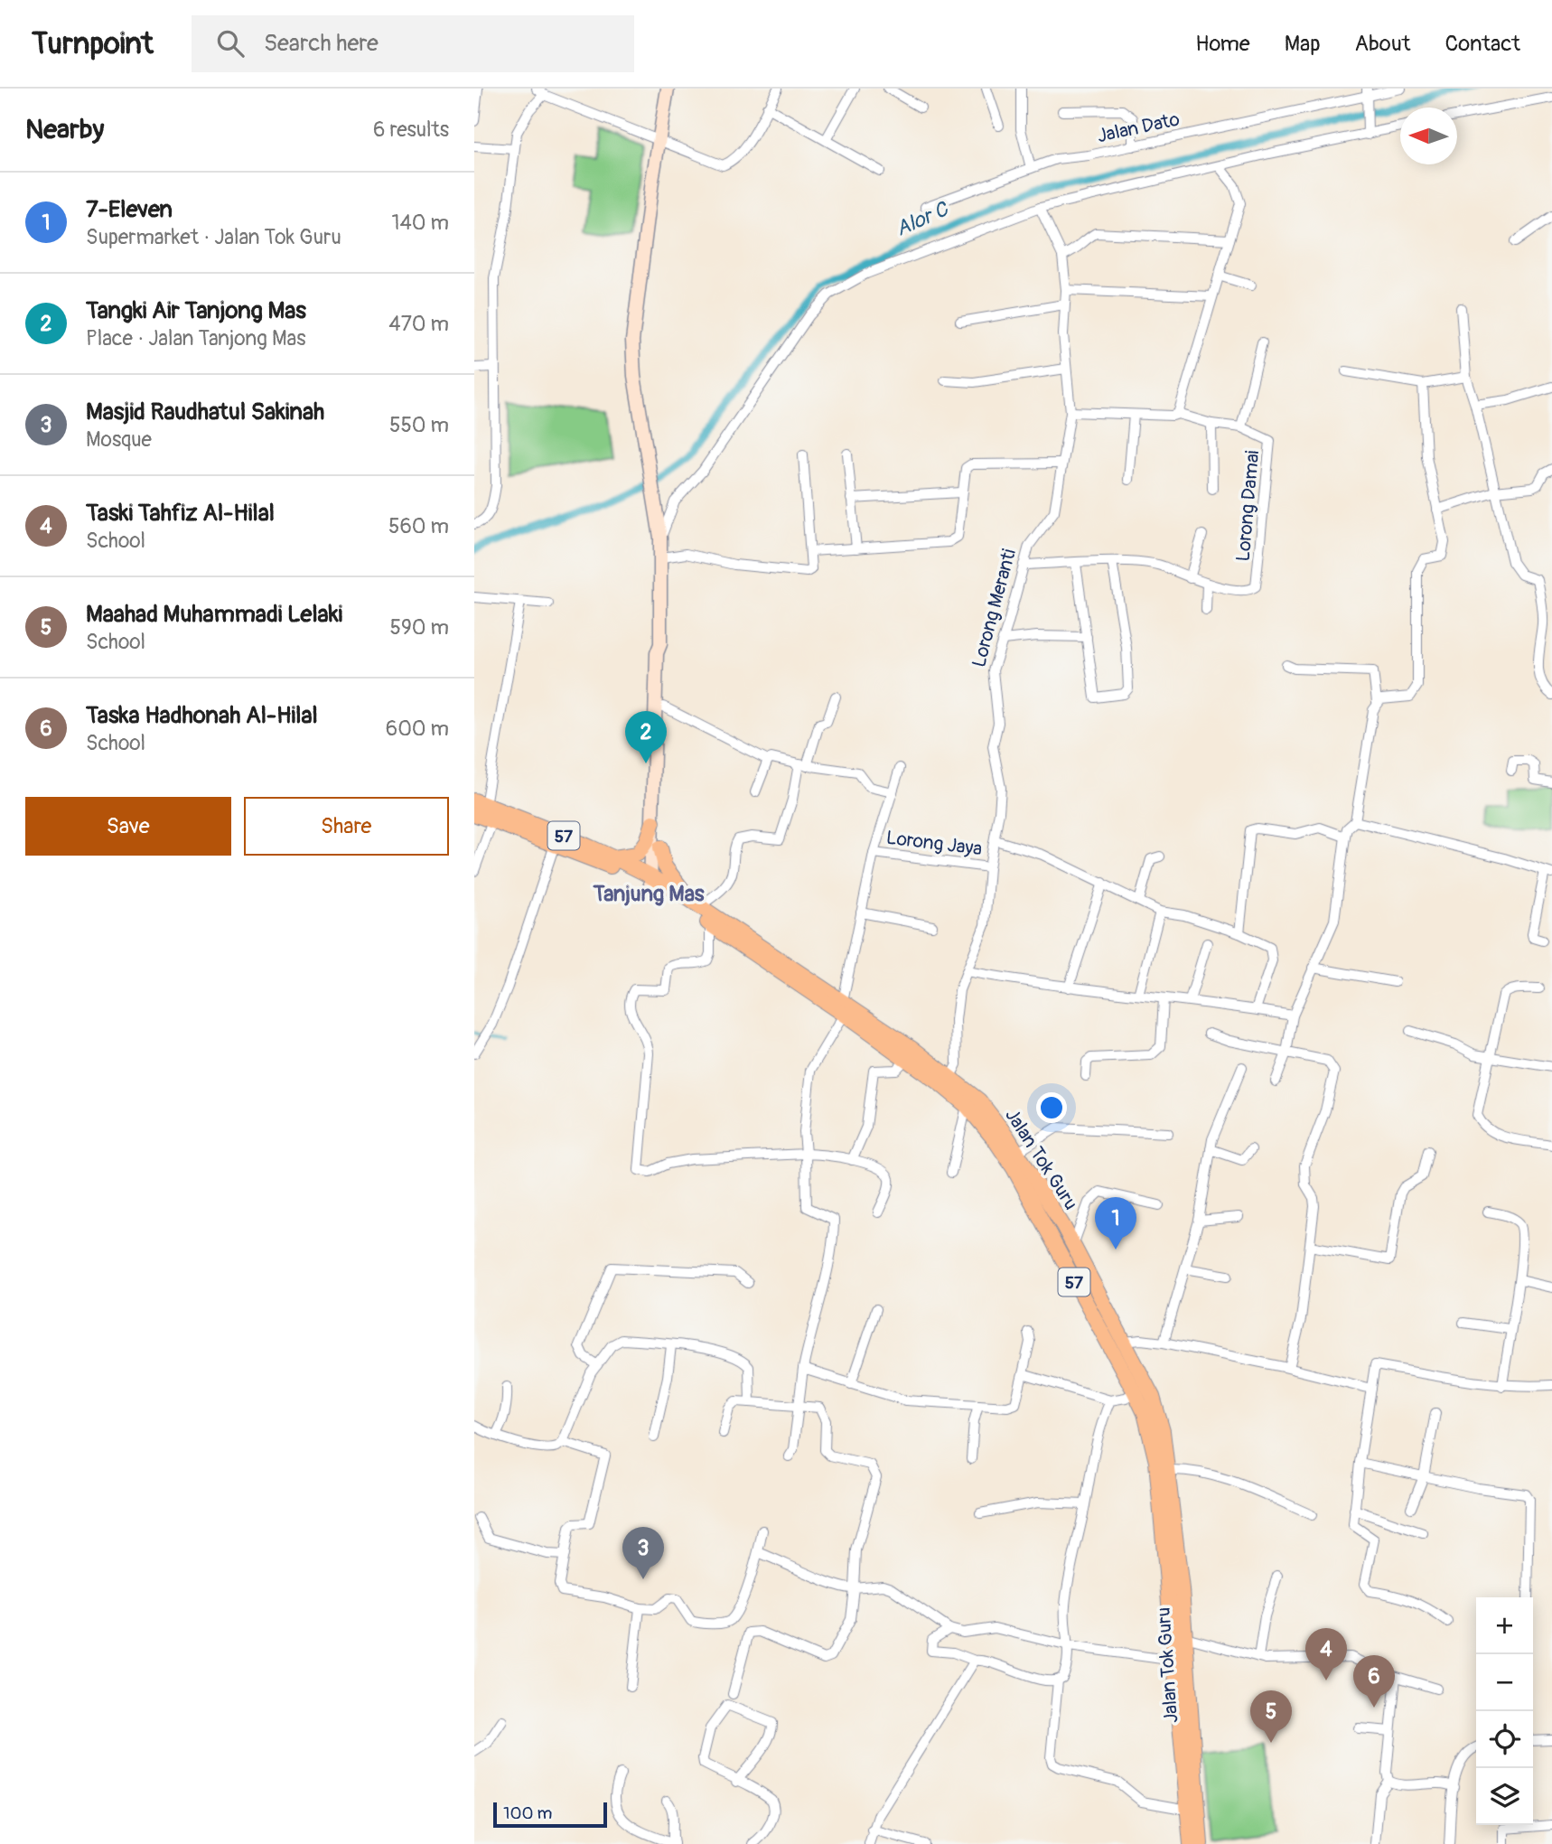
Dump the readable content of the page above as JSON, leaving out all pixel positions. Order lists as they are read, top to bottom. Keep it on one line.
{"streets":{"main road":["57","Jalan Tok Guru"],"street":["Jalan Dato","Lorong Damai","Lorong Meranti","Lorong Jaya"]},"crossings":[["Lorong Damai","Lorong Meranti"],["Lorong Meranti","Lorong Jaya"],["Lorong Meranti","Jalan Tok Guru"]],"districts":["Tanjung Mas"],"water":["Alor C"],"scale_bar":"100 m","north":"left","page":{"header":"Turnpoint","search":"Search here","nav":["Home","Map","About","Contact"],"heading":["Nearby","6 results"],"list":[{"mark":"1","name":"7-Eleven","note":"Supermarket · Jalan Tok Guru","value":"140 m"},{"mark":"2","name":"Tangki Air Tanjong Mas","note":"Place · Jalan Tanjong Mas","value":"470 m"},{"mark":"3","name":"Masjid Raudhatul Sakinah","note":"Mosque","value":"550 m"},{"mark":"4","name":"Taski Tahfiz Al-Hilal","note":"School","value":"560 m"},{"mark":"5","name":"Maahad Muhammadi Lelaki","note":"School","value":"590 m"},{"mark":"6","name":"Taska Hadhonah Al-Hilal","note":"School","value":"600 m"}],"pins":["2","1","3","4","6","5"],"buttons":["Save","Share"],"map_buttons":["+","−"],"scale":"100 m"}}
